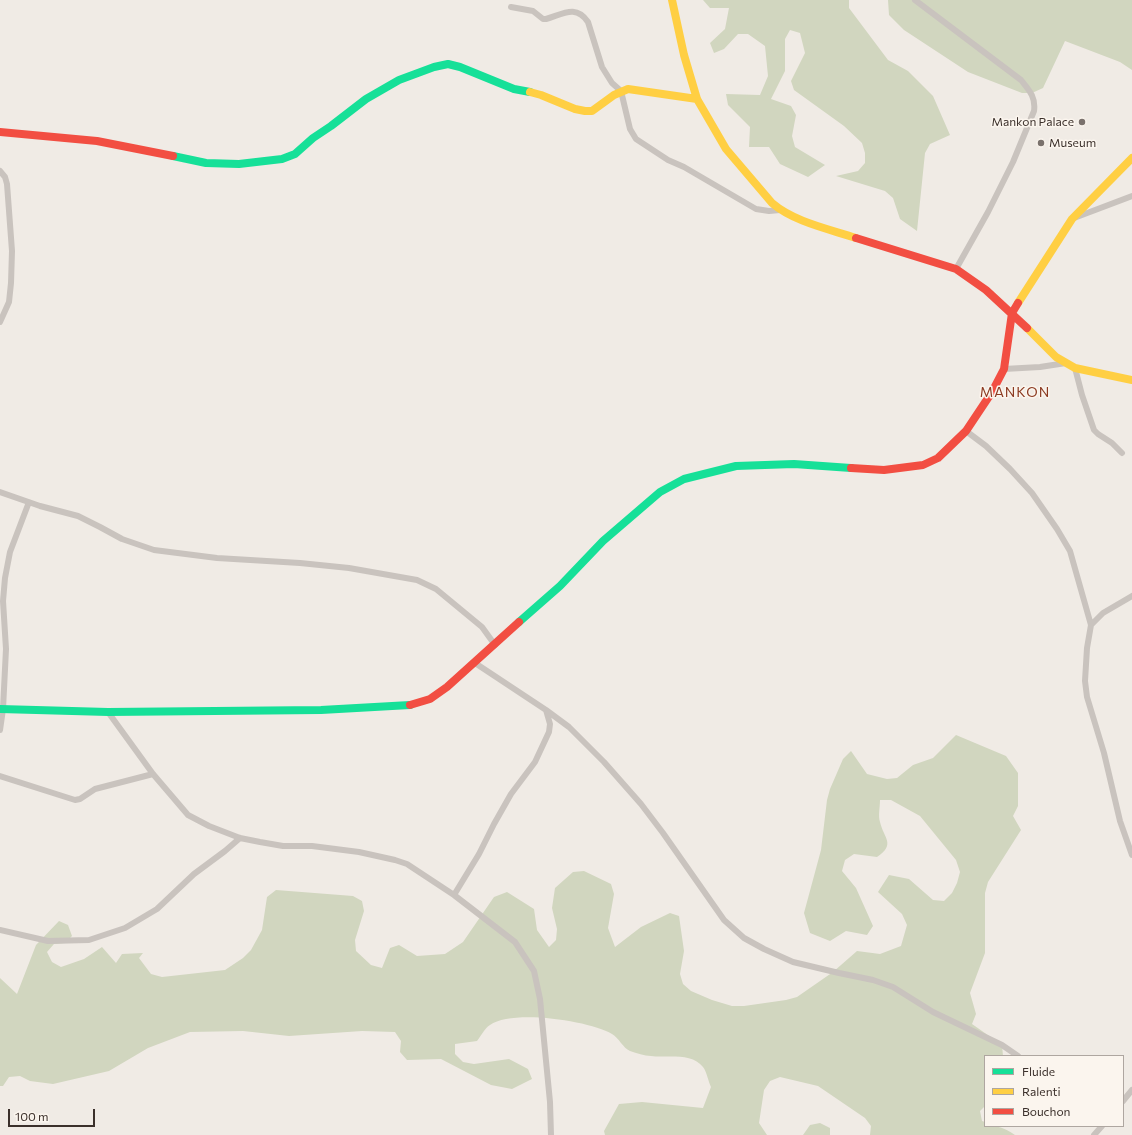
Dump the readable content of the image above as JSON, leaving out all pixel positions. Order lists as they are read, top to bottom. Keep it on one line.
{"districts":["MANKON"],"places":["Mankon Palace","Museum"],"legend":["Fluide","Ralenti","Bouchon"],"scale_bar":"100 m"}
